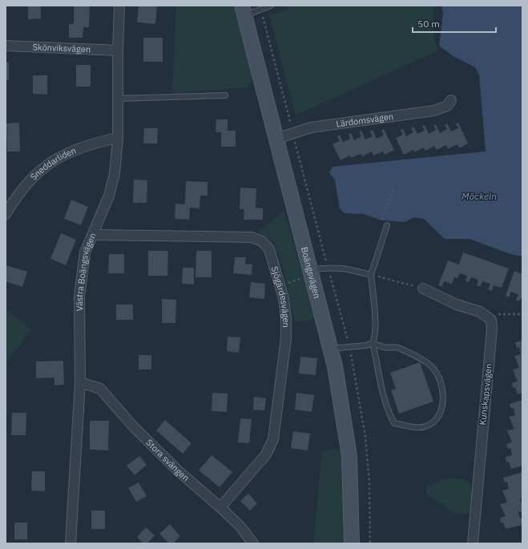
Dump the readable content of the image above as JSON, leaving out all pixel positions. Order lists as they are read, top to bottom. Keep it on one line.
{"streets":{"street":["Skönviksvägen","Lärdomsvägen","Sneddarliden","Boängsvägen","Västra Boängsvägen","Sjögärdesvägen","Kunskapsvägen","Stora svängen"]},"crossings":[["Skönviksvägen","Västra Boängsvägen"],["Lärdomsvägen","Boängsvägen"],["Sneddarliden","Västra Boängsvägen"],["Västra Boängsvägen","Sjögärdesvägen"],["Västra Boängsvägen","Stora svängen"],["Sjögärdesvägen","Stora svängen"]],"water":["Möckeln"],"scale_bar":"50 m"}
